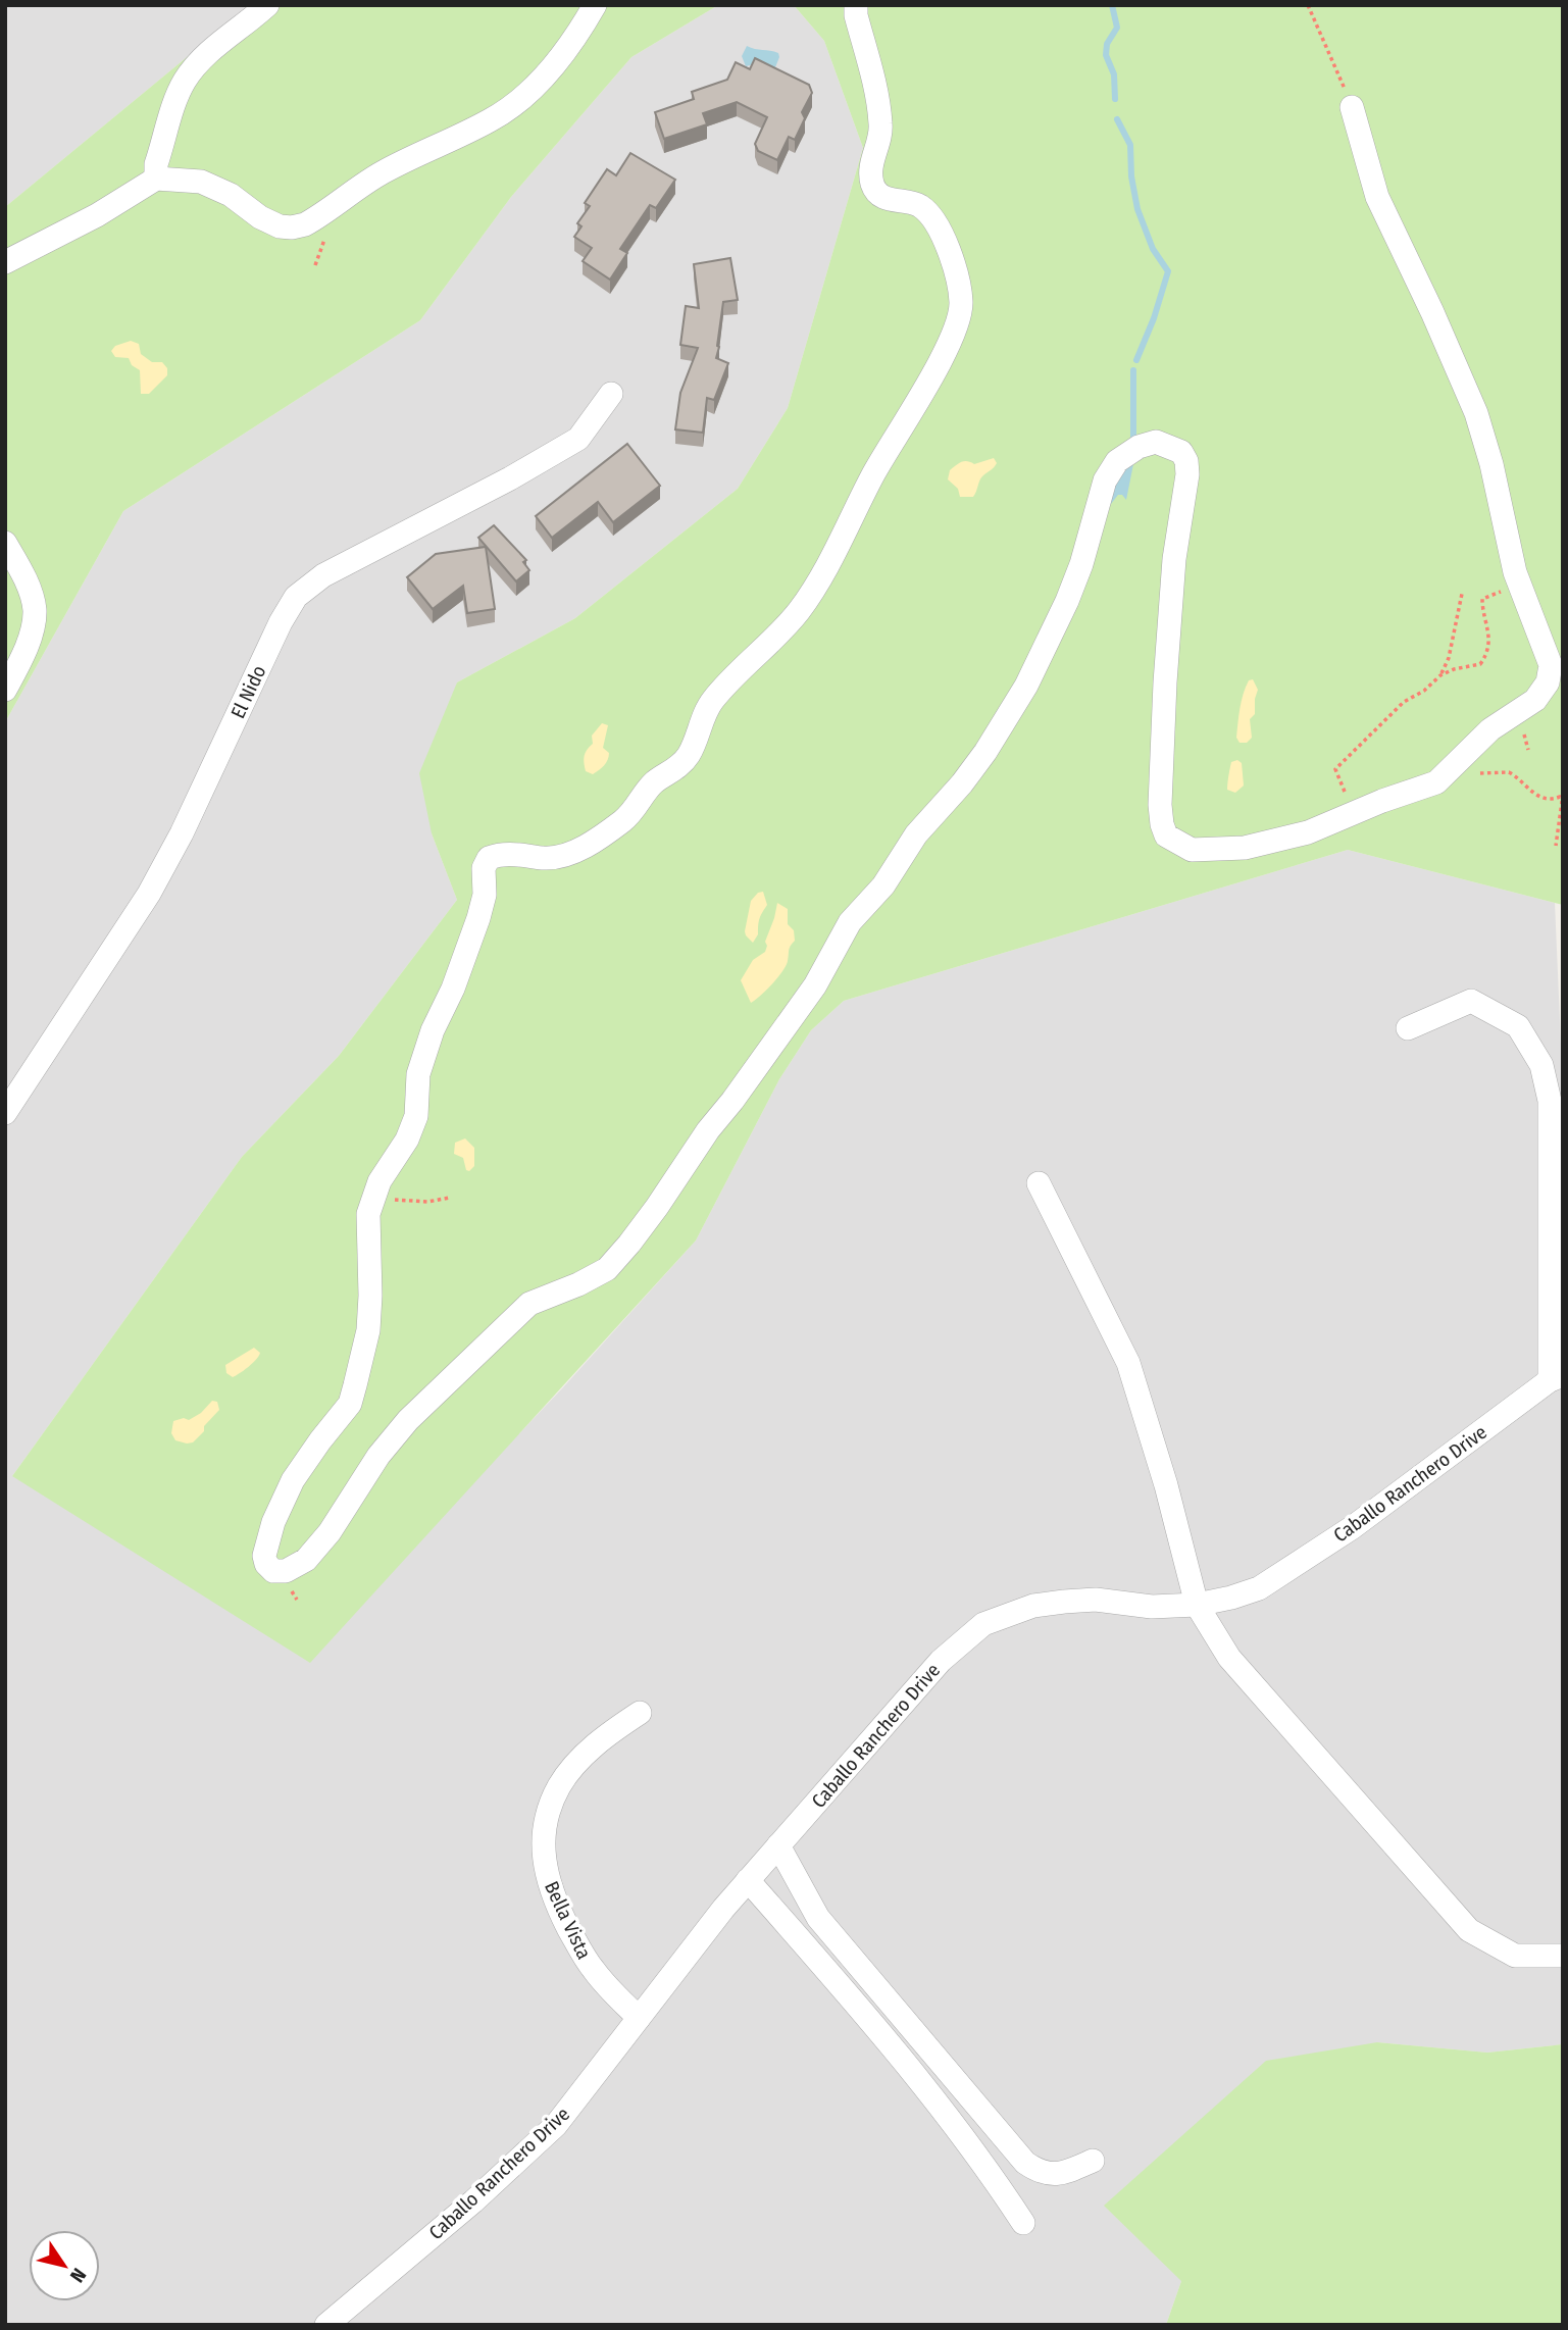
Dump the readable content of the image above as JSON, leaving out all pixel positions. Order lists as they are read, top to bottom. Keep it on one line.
{"streets":{"street":["El Nido","Caballo Ranchero Drive","Bella Vista"]},"crossings":[["Caballo Ranchero Drive","Bella Vista"]],"north":"bottom right"}
